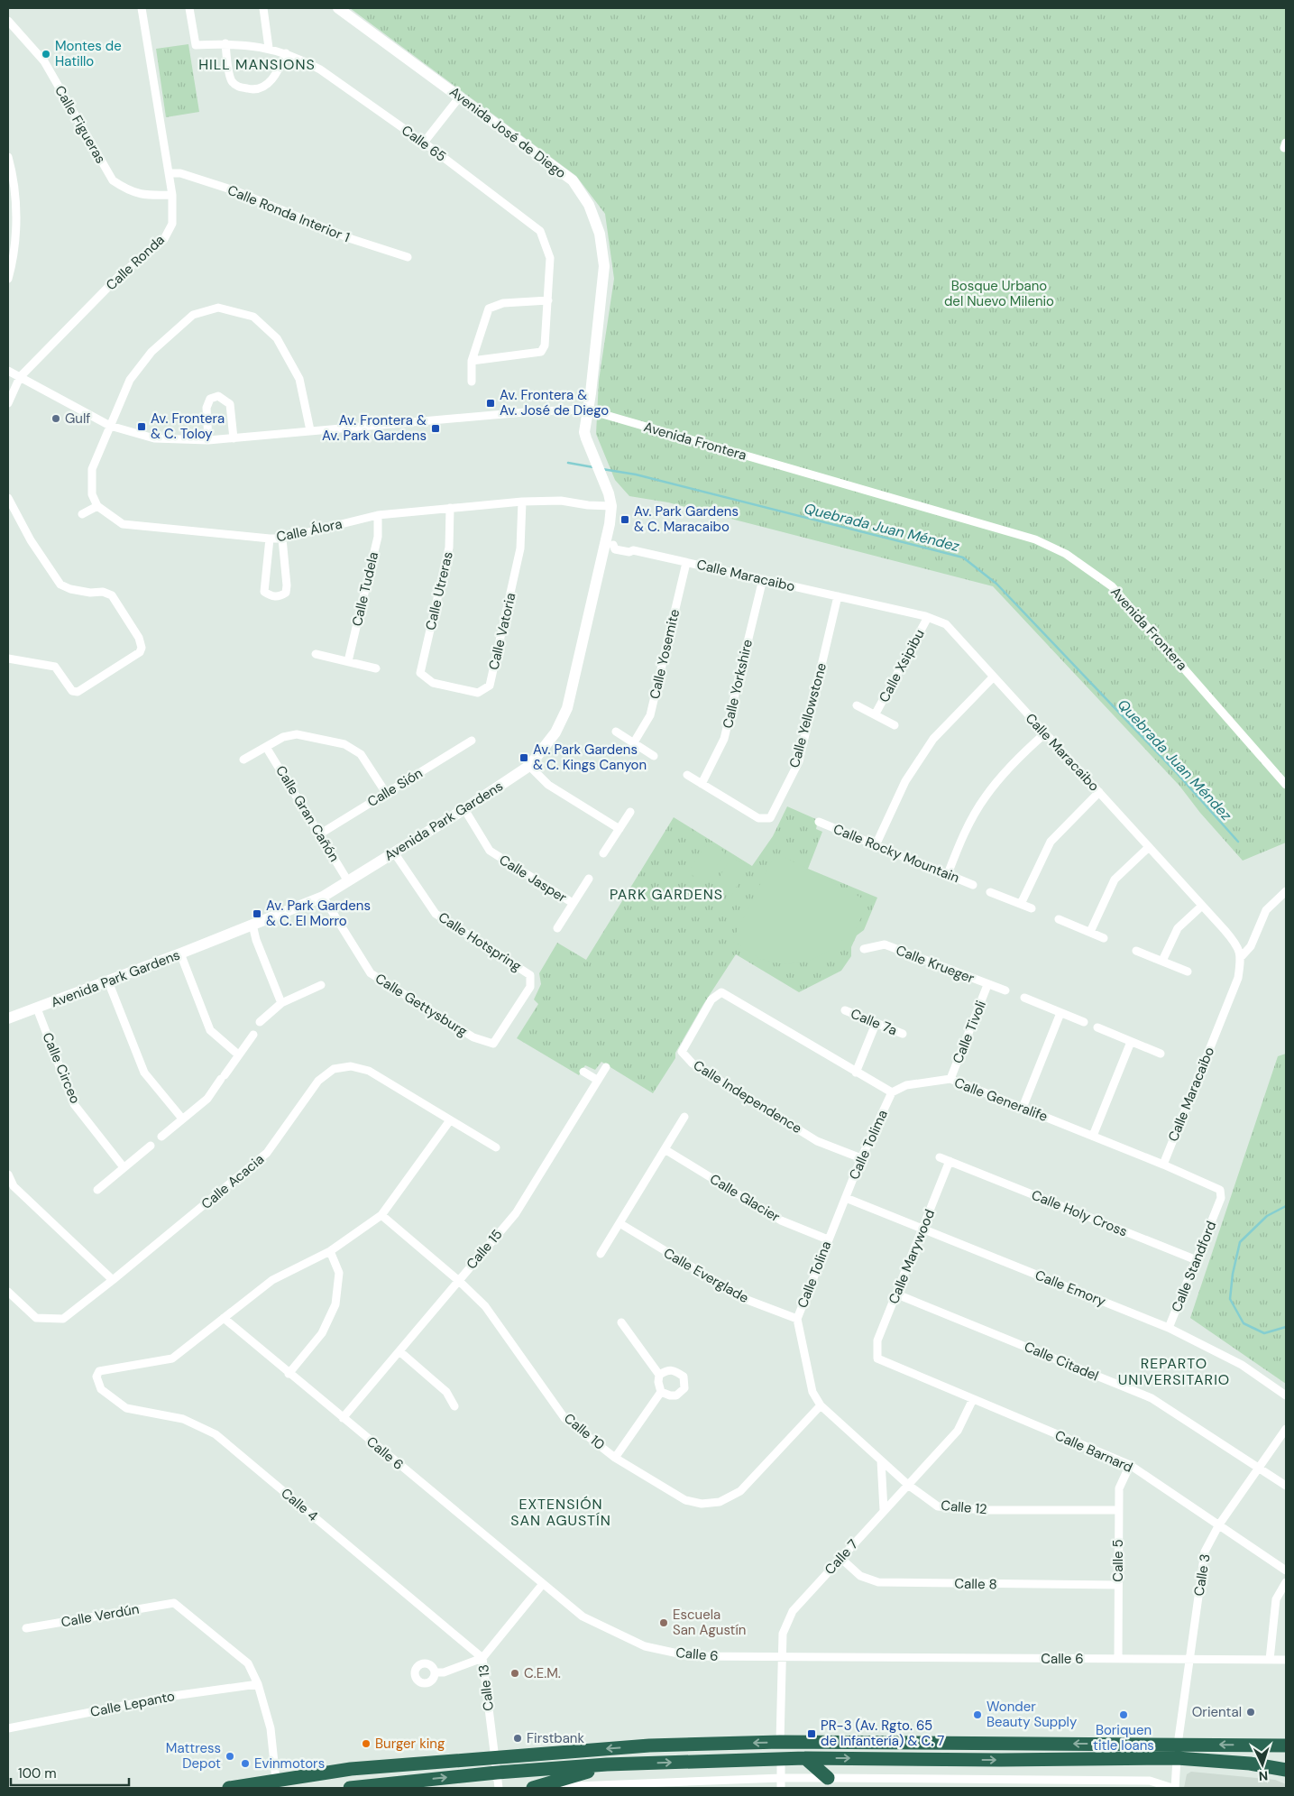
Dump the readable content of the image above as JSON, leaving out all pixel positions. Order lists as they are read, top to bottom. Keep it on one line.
{"streets":{"street":["Calle Figueras","Avenida José de Diego","Calle 65","Calle Ronda Interior 1","Calle Ronda","Avenida Frontera","Calle Álora","Calle Maracaibo","Calle Tudela","Calle Utreras","Calle Vatoria","Calle Yosemite","Calle Xsipibu","Calle Yorkshire","Calle Yellowstone","Calle Sión","Calle Gran Cañón","Avenida Park Gardens","Calle Rocky Mountain","Calle Jasper","Calle Hotspring","Calle Krueger","Calle Gettysburg","Calle 7a","Calle Tivoli","Calle Circeo","Calle Independence","Calle Generalife","Calle Tolima","Calle Acacia","Calle Glacier","Calle Holy Cross","Calle 15","Calle Marywood","Calle Standford","Calle Tolina","Calle Everglade","Calle Emory","Calle Citadel","Calle 10","Calle Barnard","Calle 6","Calle 4","Calle 12","Calle 7","Calle 5","Calle 3","Calle 8","Calle Verdún","Calle 13","Calle Lepanto"]},"crossings":[["Calle Figueras","Calle Ronda"],["Avenida José de Diego","Avenida Frontera"],["Avenida José de Diego","Avenida Park Gardens"],["Calle Ronda Interior 1","Calle Ronda"],["Calle Ronda","Avenida Frontera"],["Avenida Frontera","Avenida Park Gardens"],["Calle Álora","Calle Tudela"],["Calle Álora","Calle Utreras"],["Calle Álora","Calle Vatoria"],["Calle Álora","Avenida Park Gardens"],["Calle Maracaibo","Calle Yosemite"],["Calle Maracaibo","Calle Xsipibu"],["Calle Maracaibo","Calle Yorkshire"],["Calle Maracaibo","Calle Yellowstone"],["Calle Maracaibo","Avenida Park Gardens"],["Calle Maracaibo","Calle Generalife"],["Calle Utreras","Calle Vatoria"],["Calle Yorkshire","Calle Yellowstone"],["Calle Sión","Calle Gran Cañón"],["Calle Gran Cañón","Avenida Park Gardens"],["Avenida Park Gardens","Calle Jasper"],["Avenida Park Gardens","Calle Hotspring"],["Avenida Park Gardens","Calle Gettysburg"],["Avenida Park Gardens","Calle Circeo"],["Calle Hotspring","Calle Gettysburg"],["Calle Krueger","Calle Tivoli"],["Calle 7a","Calle Independence"],["Calle Tivoli","Calle Generalife"],["Calle Independence","Calle Tolima"],["Calle Generalife","Calle Tolima"],["Calle Generalife","Calle Standford"],["Calle Tolima","Calle Tolina"],["Calle Tolima","Calle Emory"],["Calle Glacier","Calle Tolina"],["Calle Holy Cross","Calle Marywood"],["Calle Holy Cross","Calle Standford"],["Calle 15","Calle 10"],["Calle 15","Calle 6"],["Calle Marywood","Calle Emory"],["Calle Marywood","Calle Citadel"],["Calle Marywood","Calle Barnard"],["Calle Standford","Calle Emory"],["Calle Tolina","Calle Everglade"],["Calle Tolina","Calle Emory"],["Calle Tolina","Calle 10"],["Calle Tolina","Calle 12"],["Calle Citadel","Calle 3"],["Calle 10","Calle 12"],["Calle Barnard","Calle 7"],["Calle Barnard","Calle 5"],["Calle Barnard","Calle 3"],["Calle 6","Calle 4"],["Calle 6","Calle 7"],["Calle 6","Calle 5"],["Calle 6","Calle 3"],["Calle 6","Calle 13"],["Calle 4","Calle 13"],["Calle 12","Calle 7"],["Calle 12","Calle 5"],["Calle 7","Calle 8"],["Calle 5","Calle 8"],["Calle Verdún","Calle Lepanto"]],"districts":["HILL MANSIONS","PARK GARDENS","REPARTO UNIVERSITARIO","EXTENSIÓN SAN AGUSTÍN"],"water":["Quebrada Juan Méndez"],"parks":["Bosque Urbano del Nuevo Milenio"],"places":{"other":["Montes de Hatillo","Gulf","Escuela San Agustín","C.E.M.","Oriental","Wonder Beauty Supply","Boriquen title loans","Firstbank","Burger king","Mattress Depot","Evinmotors"],"transit":["Av. Frontera & Av. José de Diego","Av. Frontera & C. Toloy","Av. Frontera & Av. Park Gardens","Av. Park Gardens & C. Maracaibo","Av. Park Gardens & C. Kings Canyon","Av. Park Gardens & C. El Morro","PR-3 (Av. Rgto. 65 de Infantería) & C. 7"]},"scale_bar":"100 m","north":"bottom"}
